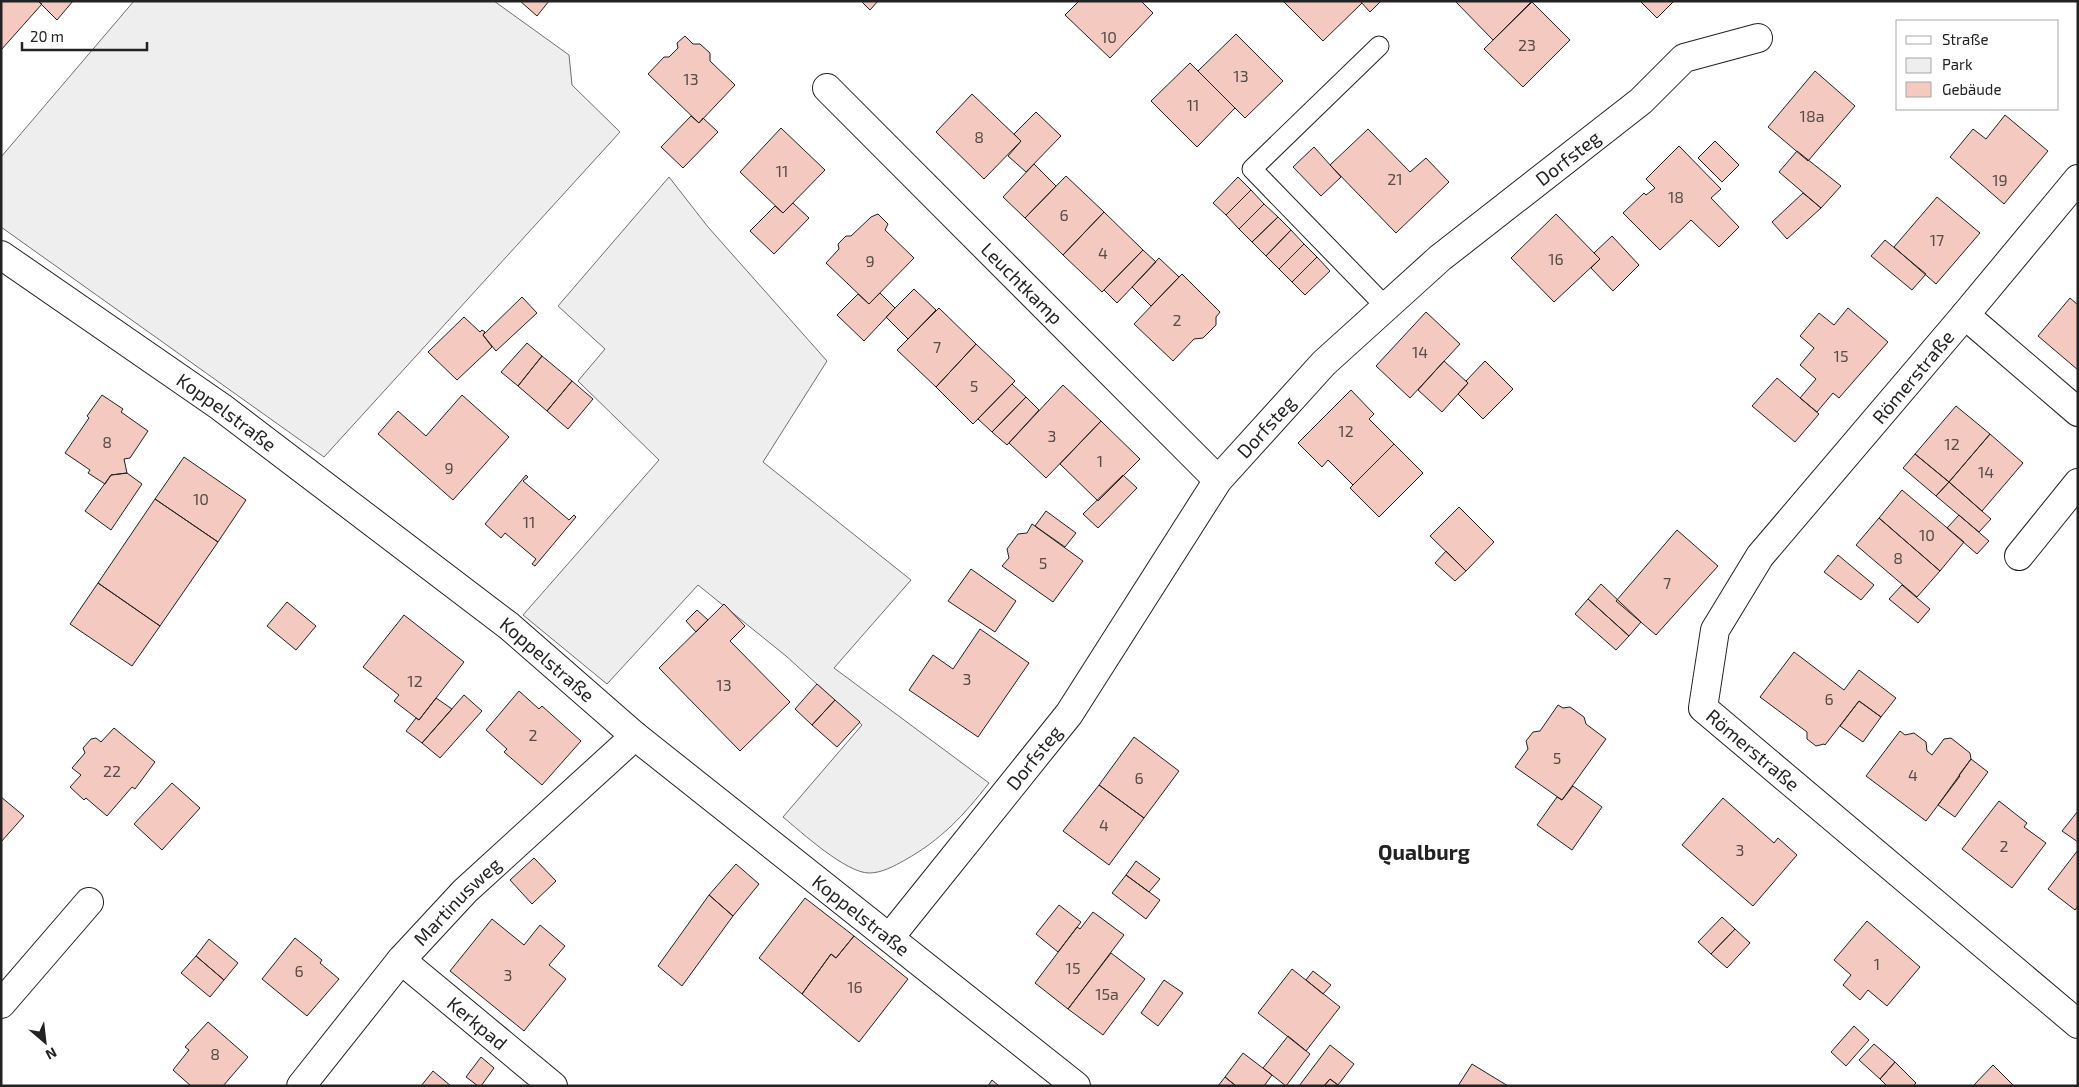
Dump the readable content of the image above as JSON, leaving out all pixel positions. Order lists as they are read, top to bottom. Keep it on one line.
{"streets":{"street":["Dorfsteg","Leuchtkamp","Römerstraße","Koppelstraße","Martinusweg","Kerkpad"]},"crossings":[["Dorfsteg","Leuchtkamp"],["Dorfsteg","Koppelstraße"],["Koppelstraße","Martinusweg"],["Martinusweg","Kerkpad"]],"districts":["Qualburg"],"house_numbers":["10","23","13","13","11","18a","8","11","21","19","18","6","17","4","16","9","2","7","14","15","5","12","3","8","12","1","9","14","10","11","10","8","5","7","3","12","13","6","2","5","22","4","6","4","2","3","1","15","6","3","16","15a","8"],"legend":["Straße","Park","Gebäude"],"scale_bar":"20 m","north":"bottom right"}
